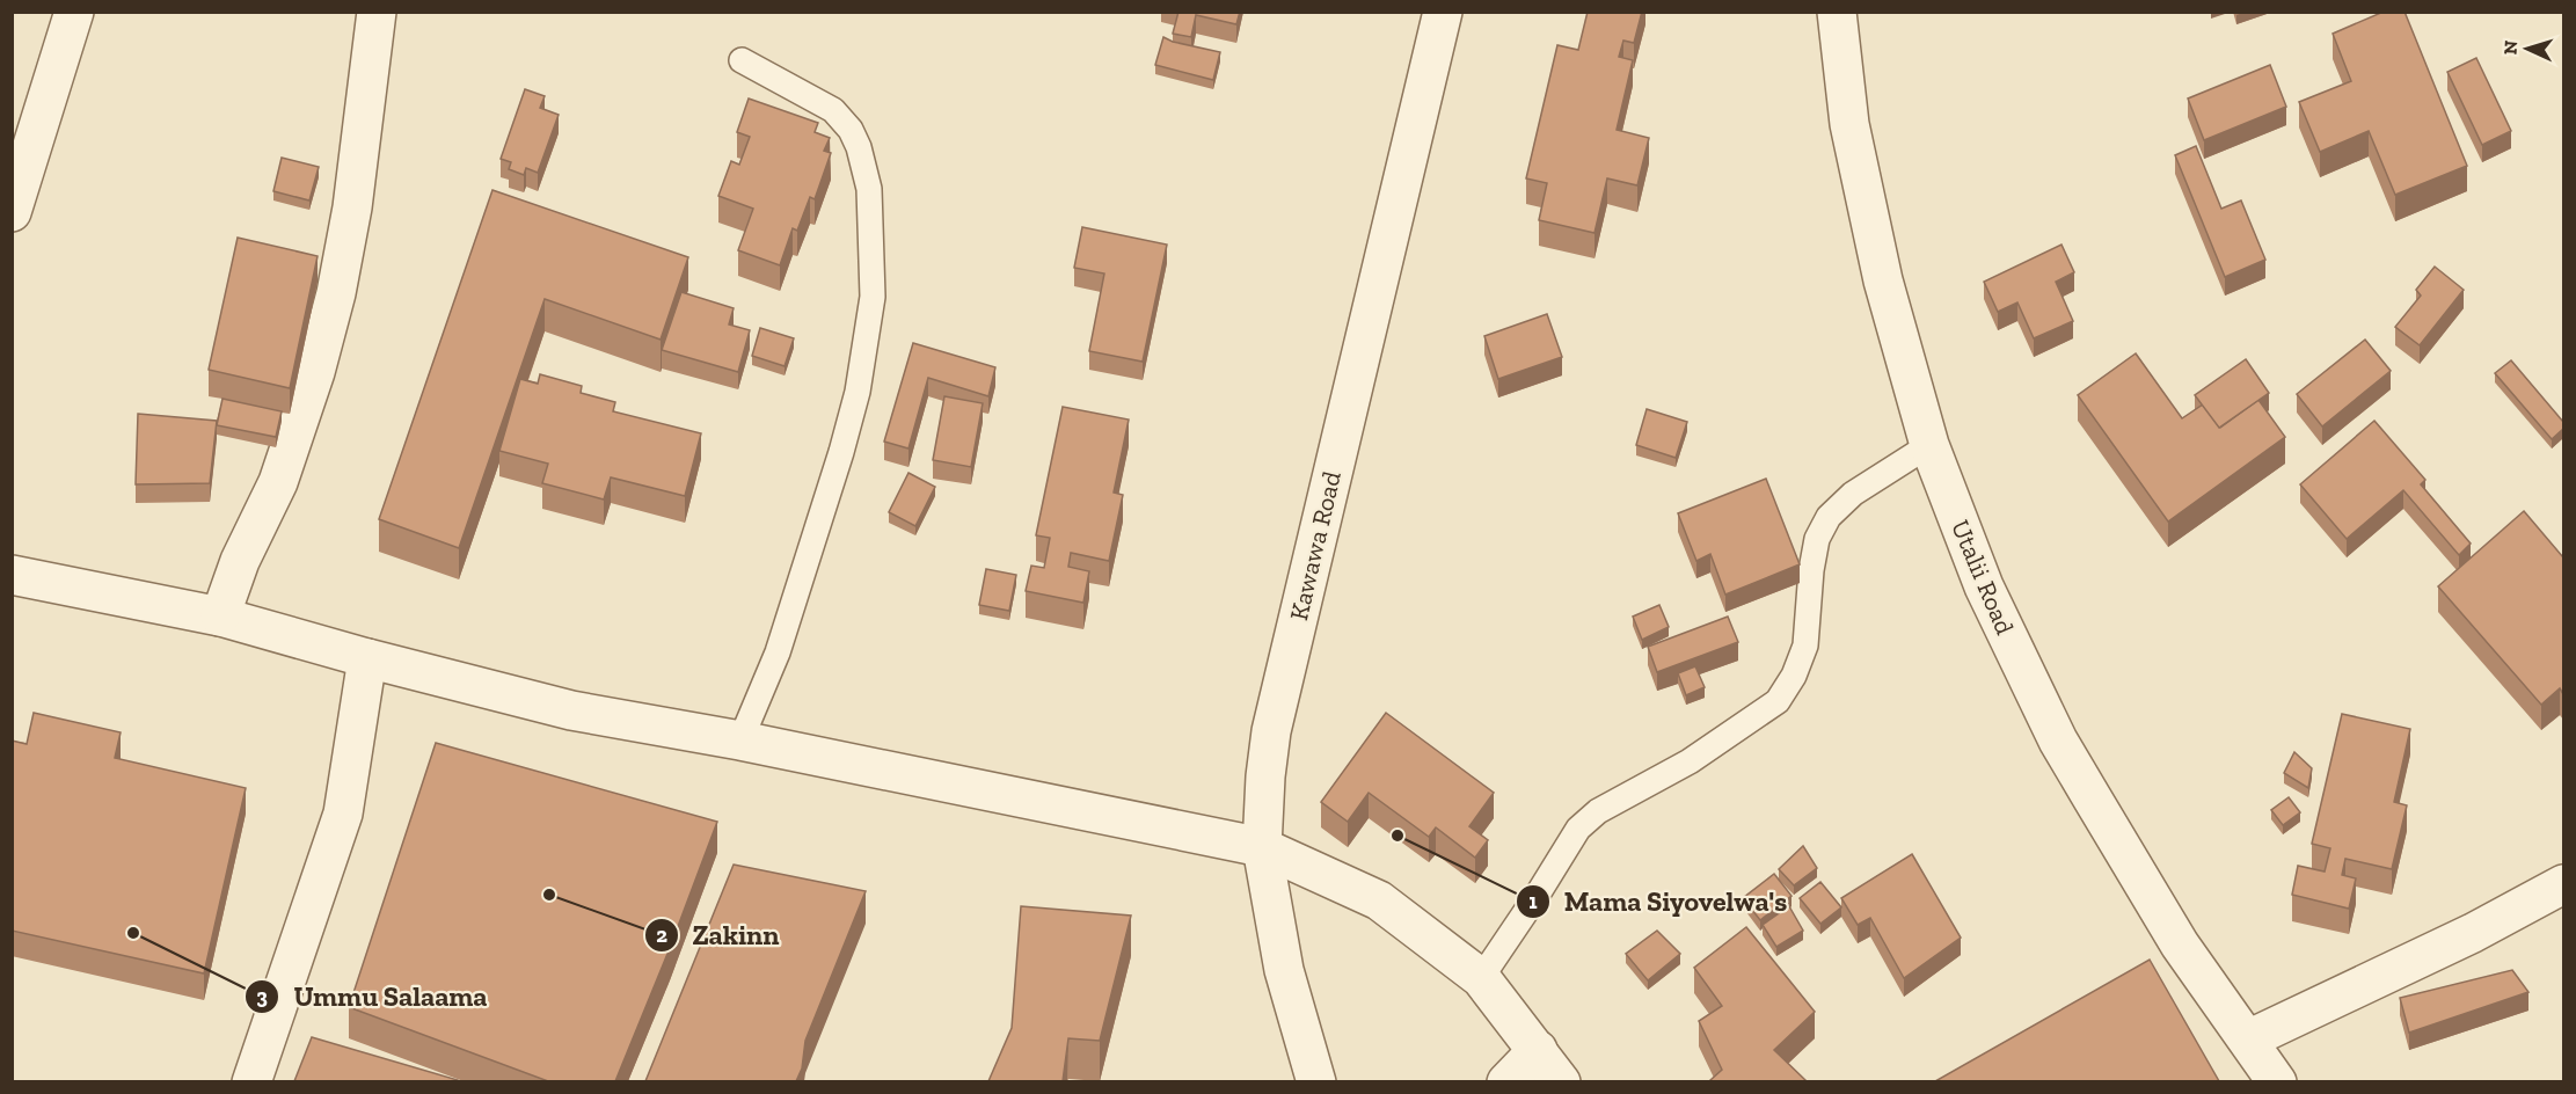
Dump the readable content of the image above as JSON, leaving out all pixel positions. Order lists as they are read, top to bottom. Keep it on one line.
{"streets":{"street":["Kawawa Road","Utalii Road"]},"places":["Mama Siyovelwa's","Zakinn","Ummu Salaama"],"north":"left"}
